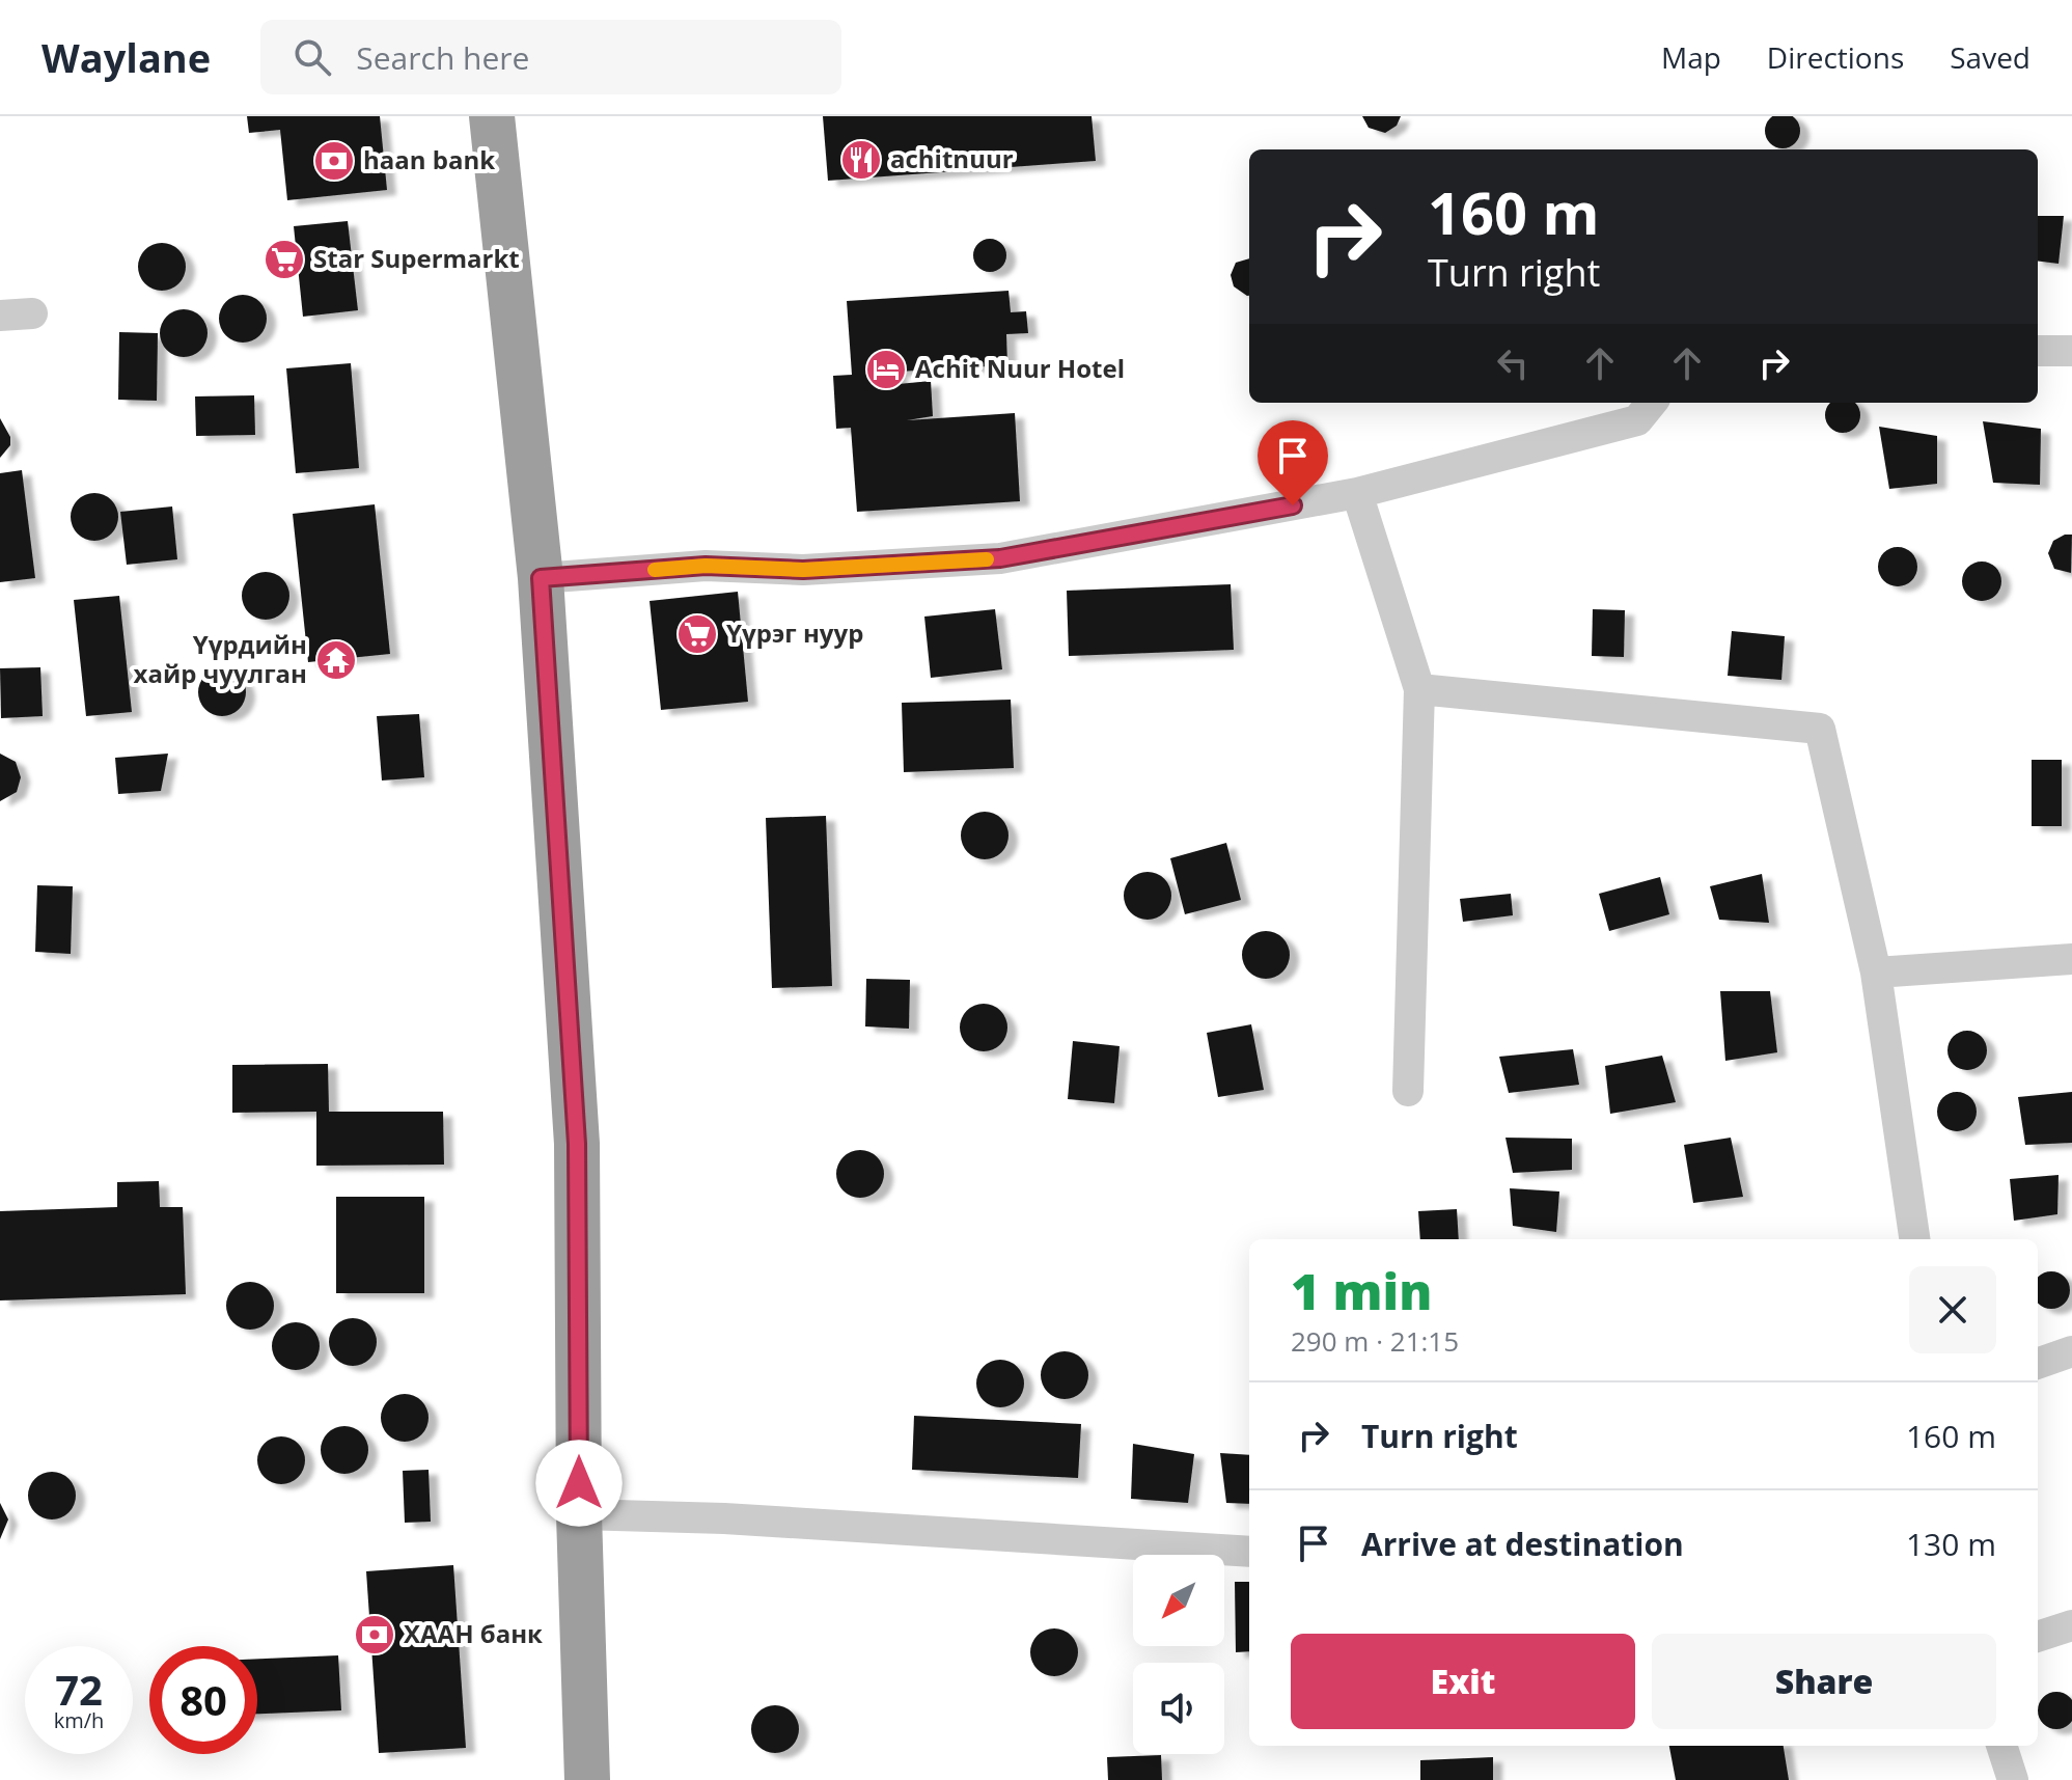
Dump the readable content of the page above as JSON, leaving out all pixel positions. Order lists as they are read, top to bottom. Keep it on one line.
{"places":{"restaurant":["achitnuur"],"bank":["haan bank","ХААН банк"],"supermarket":["Star Supermarkt","Үүрэг нуур"],"hotel":["Achit Nuur Hotel"],"temple":["Үүрдийн хайр чуулган"]},"north":"bottom left","page":{"header":"Waylane","search":"Search here","nav":["Map","Directions","Saved"],"turn":["160 m","Turn right"],"heading":["1 min","290 m · 21:15"],"list":[{"name":"Turn right","value":"160 m"},{"name":"Arrive at destination","value":"130 m"}],"buttons":["Exit","Share"],"speed":"72 km/h","limit":"80"}}
